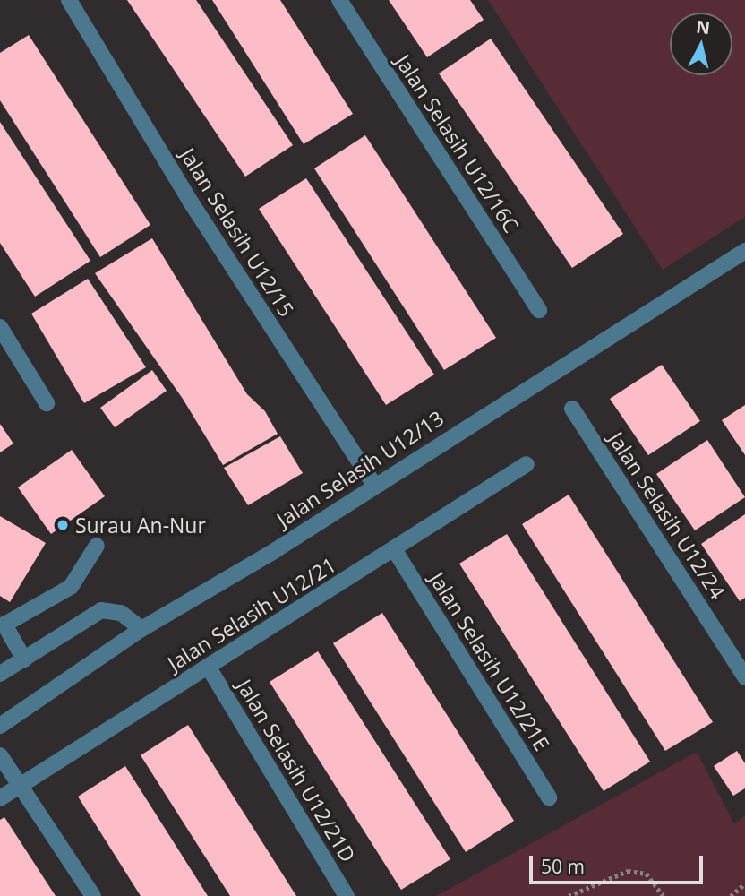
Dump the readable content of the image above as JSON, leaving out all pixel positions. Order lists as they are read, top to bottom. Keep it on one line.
{"streets":{"street":["Jalan Selasih U12/16C","Jalan Selasih U12/15","Jalan Selasih U12/13","Jalan Selasih U12/24","Jalan Selasih U12/21","Jalan Selasih U12/21E","Jalan Selasih U12/21D"]},"crossings":[["Jalan Selasih U12/15","Jalan Selasih U12/13"],["Jalan Selasih U12/21","Jalan Selasih U12/21E"],["Jalan Selasih U12/21","Jalan Selasih U12/21D"]],"places":["Surau An-Nur"],"scale_bar":"50 m","north":"top"}
